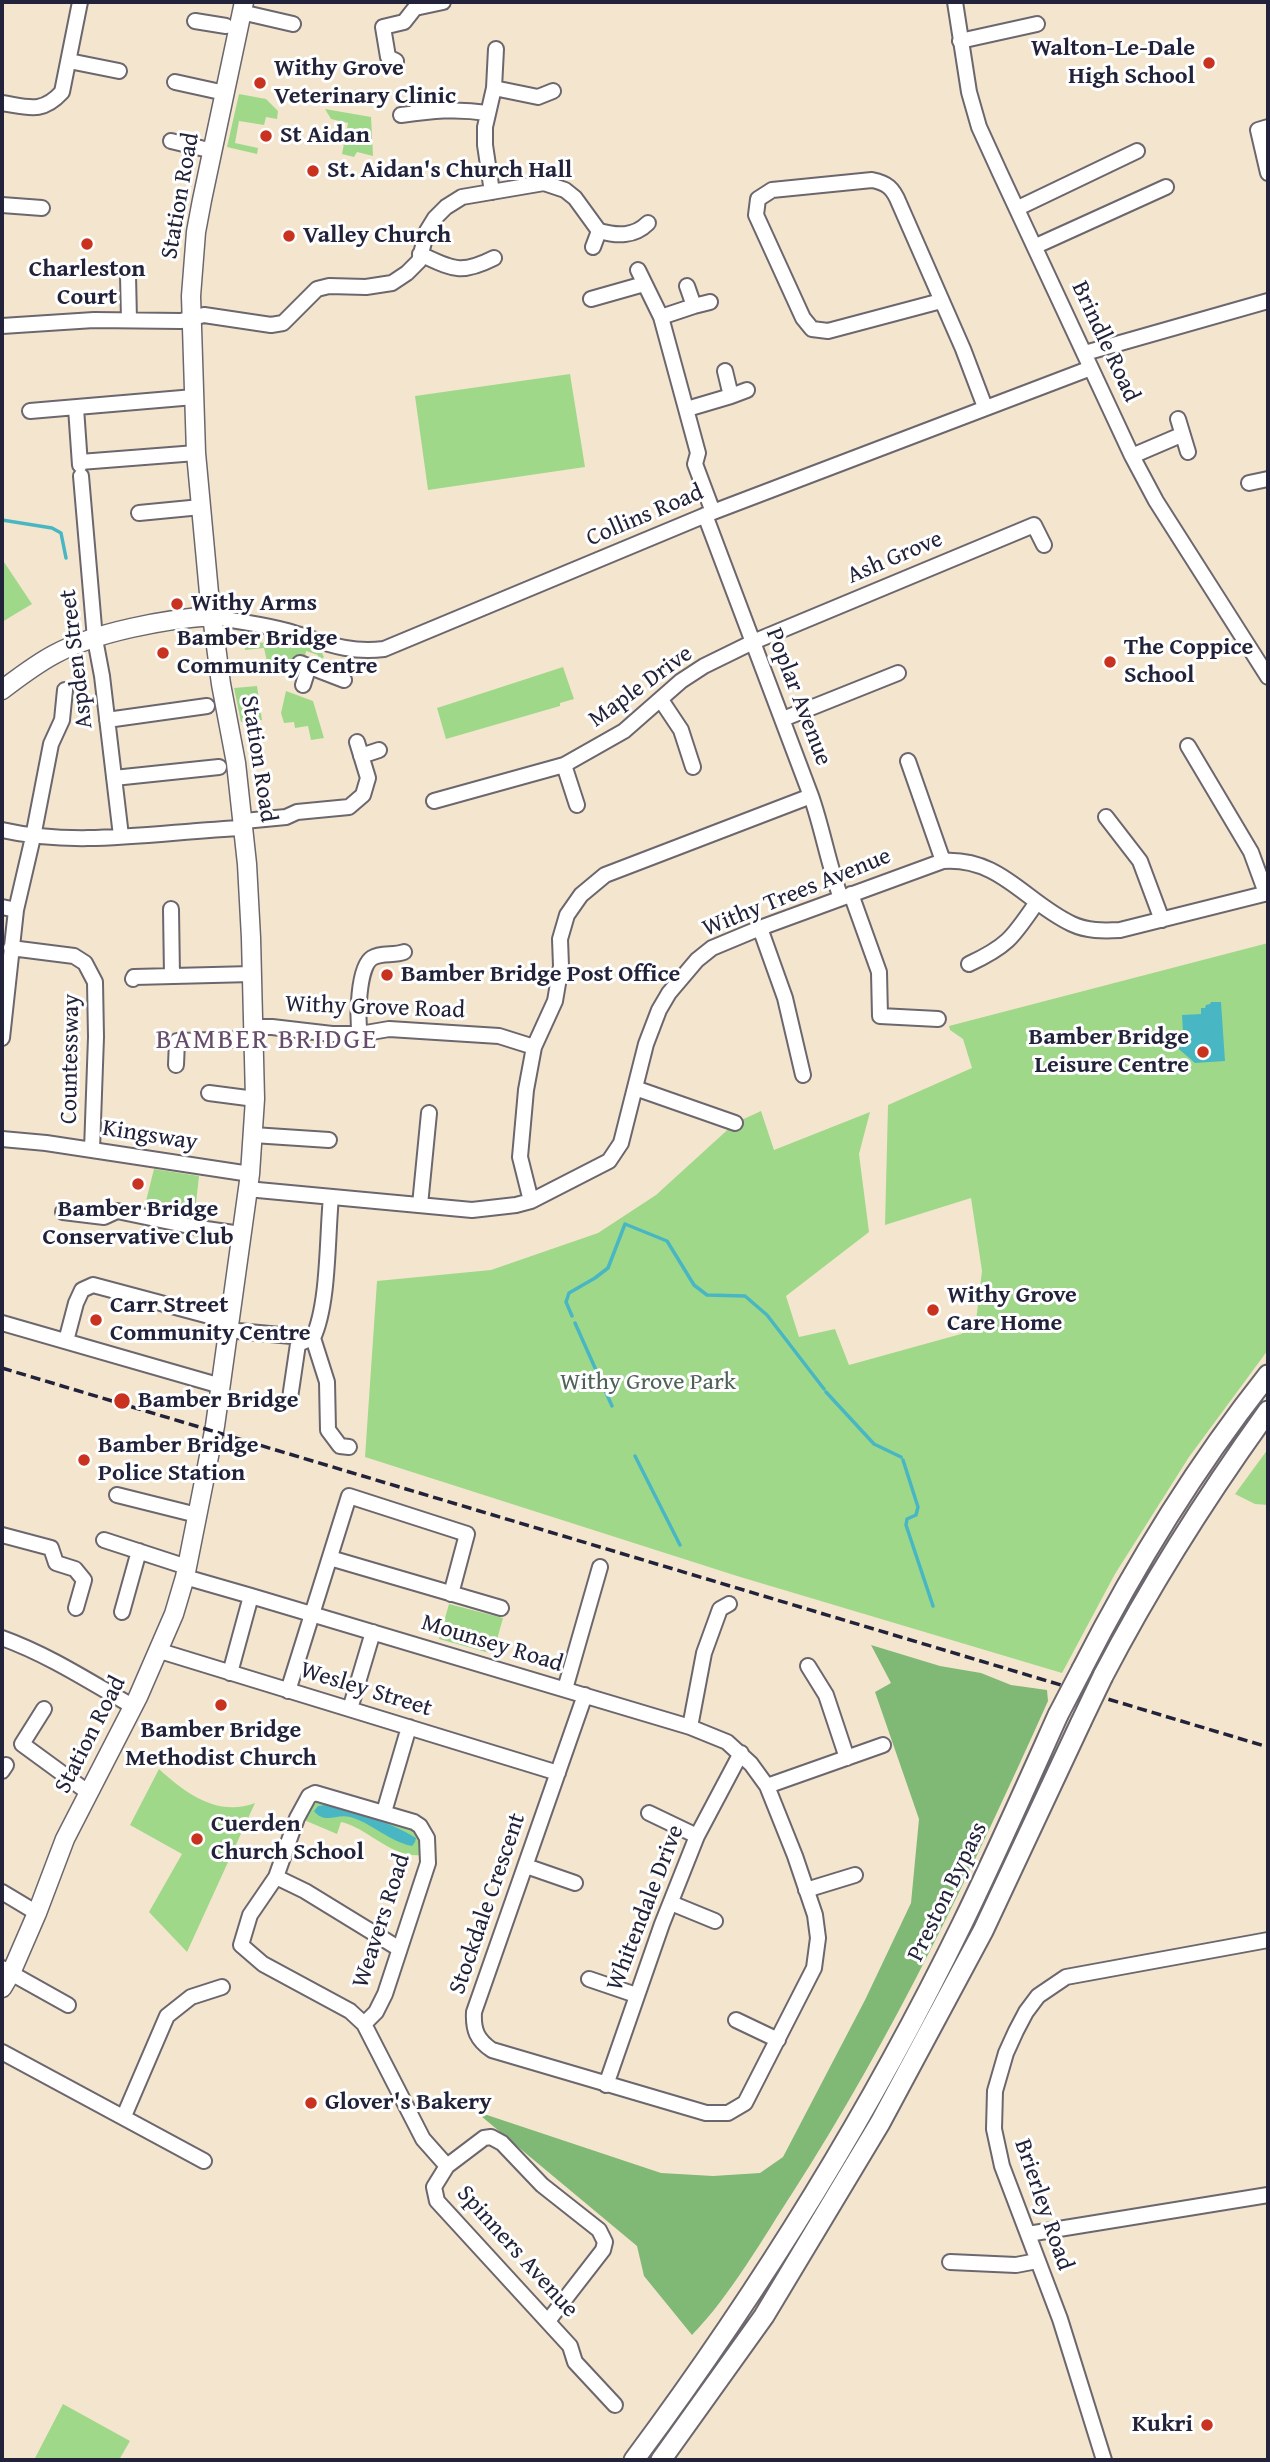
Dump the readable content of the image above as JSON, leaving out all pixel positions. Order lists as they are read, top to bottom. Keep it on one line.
{"streets":{"highway":["Preston Bypass"],"main road":["Station Road"],"street":["Brindle Road","Collins Road","Ash Grove","Aspden Street","Maple Drive","Poplar Avenue","Withy Trees Avenue","Withy Grove Road","Countessway","Kingsway","Mounsey Road","Wesley Street","Stockdale Crescent","Whitendale Drive","Weavers Road","Brierley Road","Spinners Avenue"]},"crossings":[["Station Road","Collins Road"],["Station Road","Withy Grove Road"],["Station Road","Kingsway"],["Station Road","Mounsey Road"],["Station Road","Wesley Street"],["Brindle Road","Collins Road"],["Collins Road","Poplar Avenue"],["Ash Grove","Maple Drive"],["Ash Grove","Poplar Avenue"],["Maple Drive","Poplar Avenue"],["Poplar Avenue","Withy Trees Avenue"],["Withy Trees Avenue","Kingsway"],["Countessway","Kingsway"],["Mounsey Road","Stockdale Crescent"],["Mounsey Road","Whitendale Drive"],["Wesley Street","Stockdale Crescent"],["Stockdale Crescent","Whitendale Drive"],["Weavers Road","Spinners Avenue"]],"districts":["BAMBER BRIDGE"],"parks":["Withy Grove Park"],"places":["Walton-Le-Dale High School","Withy Grove Veterinary Clinic","St Aidan","St. Aidan's Church Hall","Valley Church","Charleston Court","Withy Arms","Bamber Bridge Community Centre","The Coppice School","Bamber Bridge Post Office","Bamber Bridge Leisure Centre","Bamber Bridge Conservative Club","Withy Grove Care Home","Carr Street Community Centre","Bamber Bridge","Bamber Bridge Police Station","Bamber Bridge Methodist Church","Cuerden Church School","Glover's Bakery","Kukri"]}
